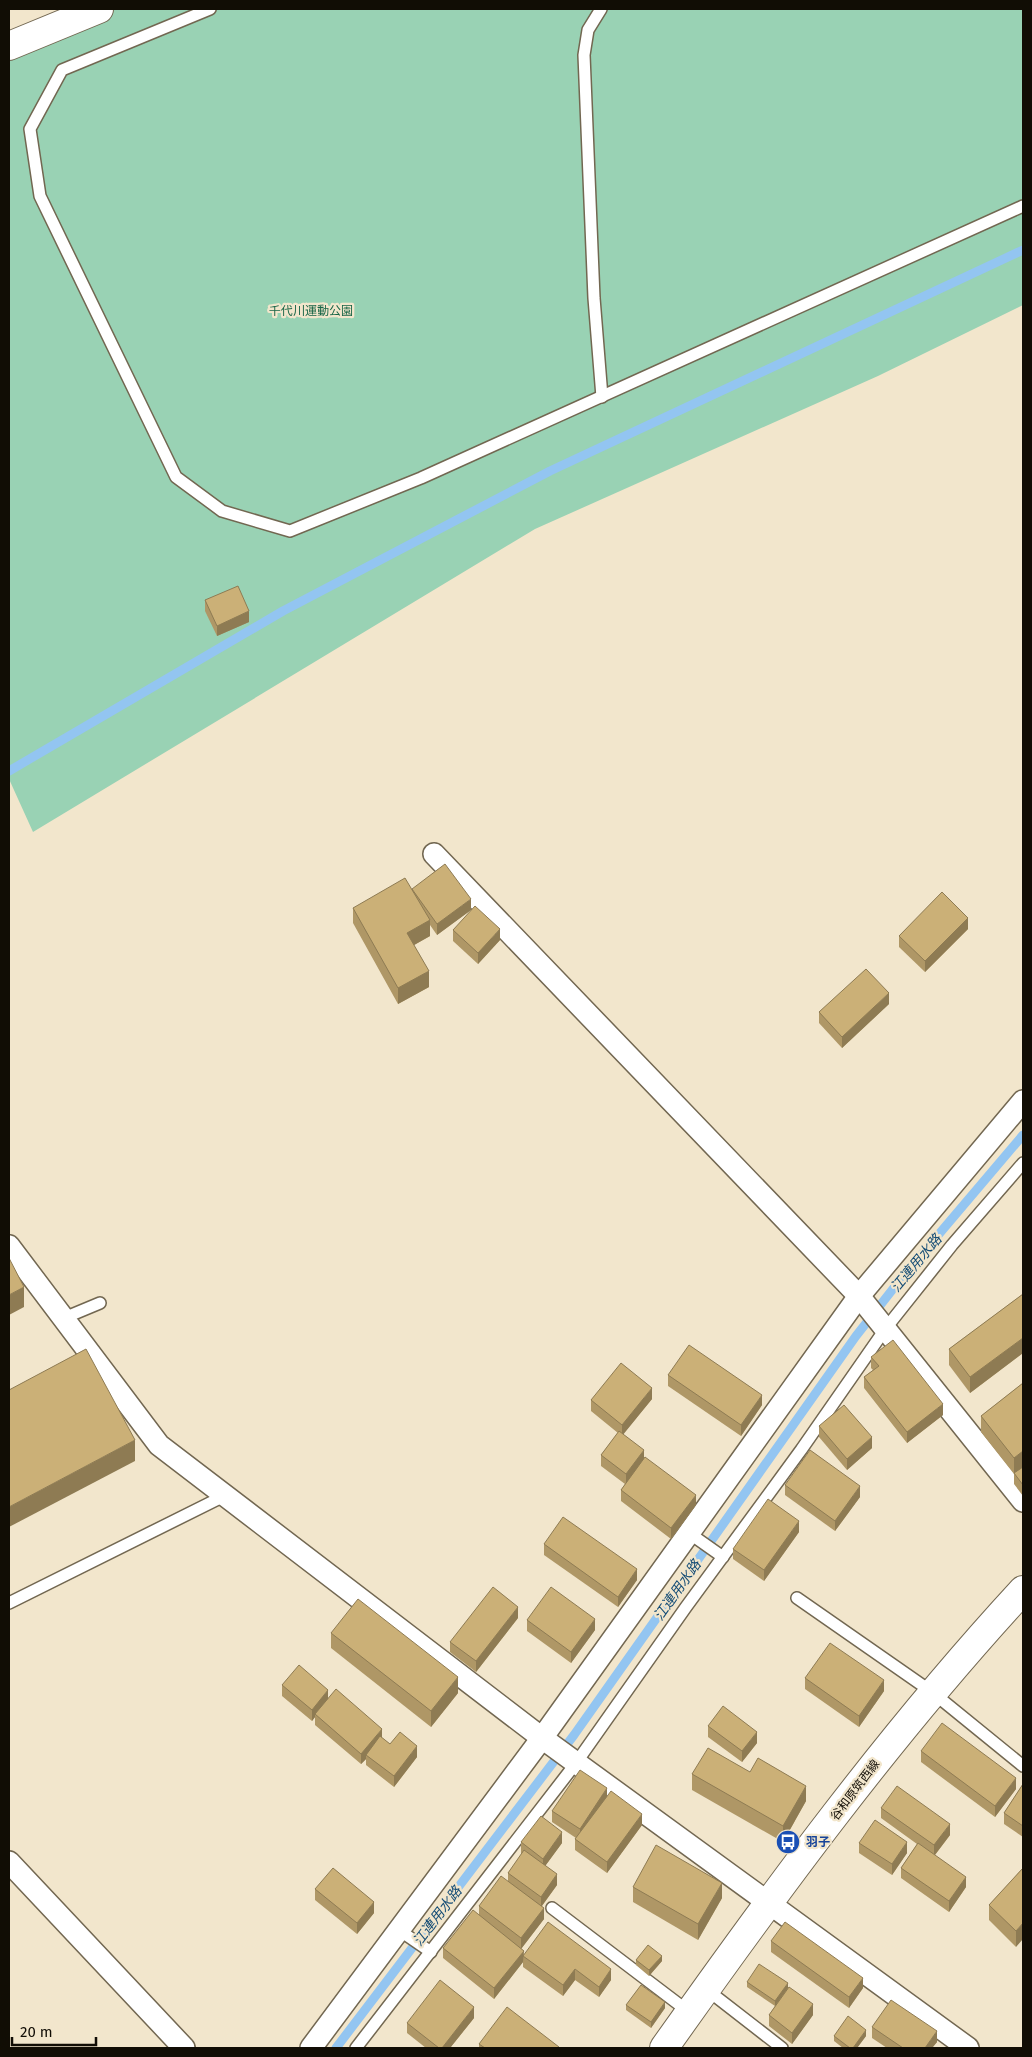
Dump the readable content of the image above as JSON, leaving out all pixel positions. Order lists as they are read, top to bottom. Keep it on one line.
{"streets":{"main road":["谷和原筑西線"]},"water":["江連用水路"],"parks":["千代川運動公園"],"places":{"bus stop":["羽子"]},"scale_bar":"20 m"}
